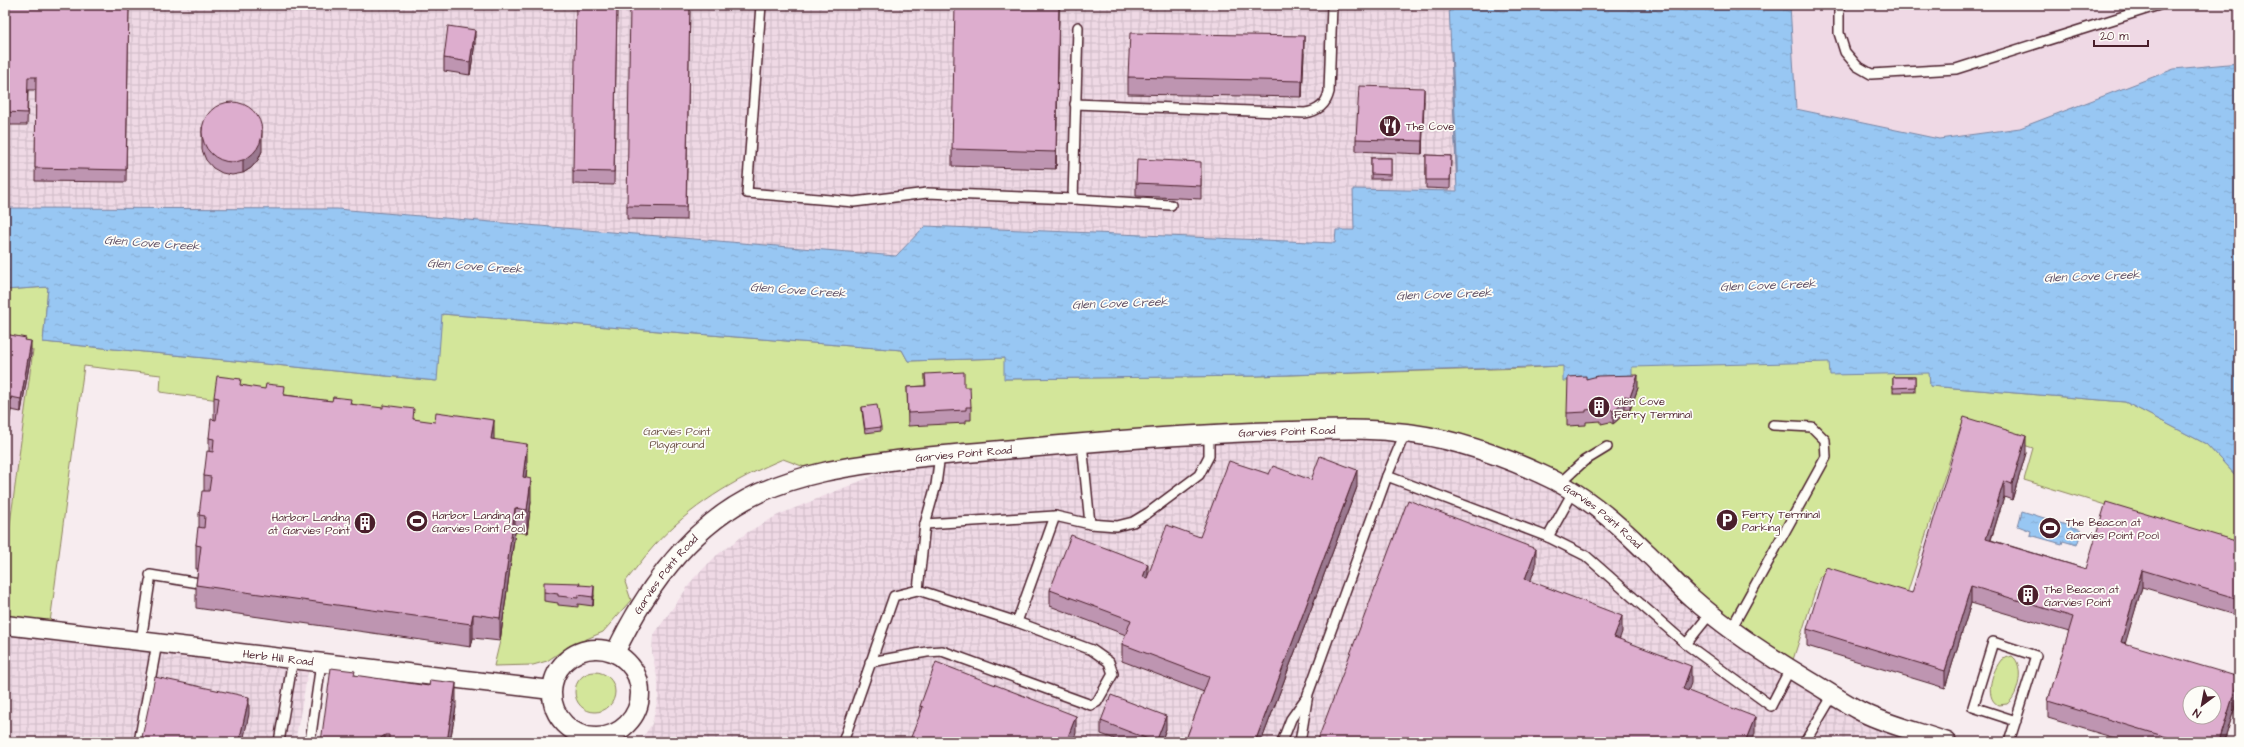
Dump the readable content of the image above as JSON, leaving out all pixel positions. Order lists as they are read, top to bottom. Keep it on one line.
{"streets":{"street":["Garvies Point Road","Herb Hill Road"]},"crossings":[["Garvies Point Road","Herb Hill Road"]],"water":["Glen Cove Creek"],"parks":["Garvies Point Playground"],"places":{"restaurant":["The Cove"],"building":["Glen Cove Ferry Terminal","Harbor Landing at Garvies Point","The Beacon at Garvies Point"],"parking":["Ferry Terminal Parking"],"sports":["Harbor Landing at Garvies Point Pool","The Beacon at Garvies Point Pool"]},"scale_bar":"20 m","north":"bottom left"}
